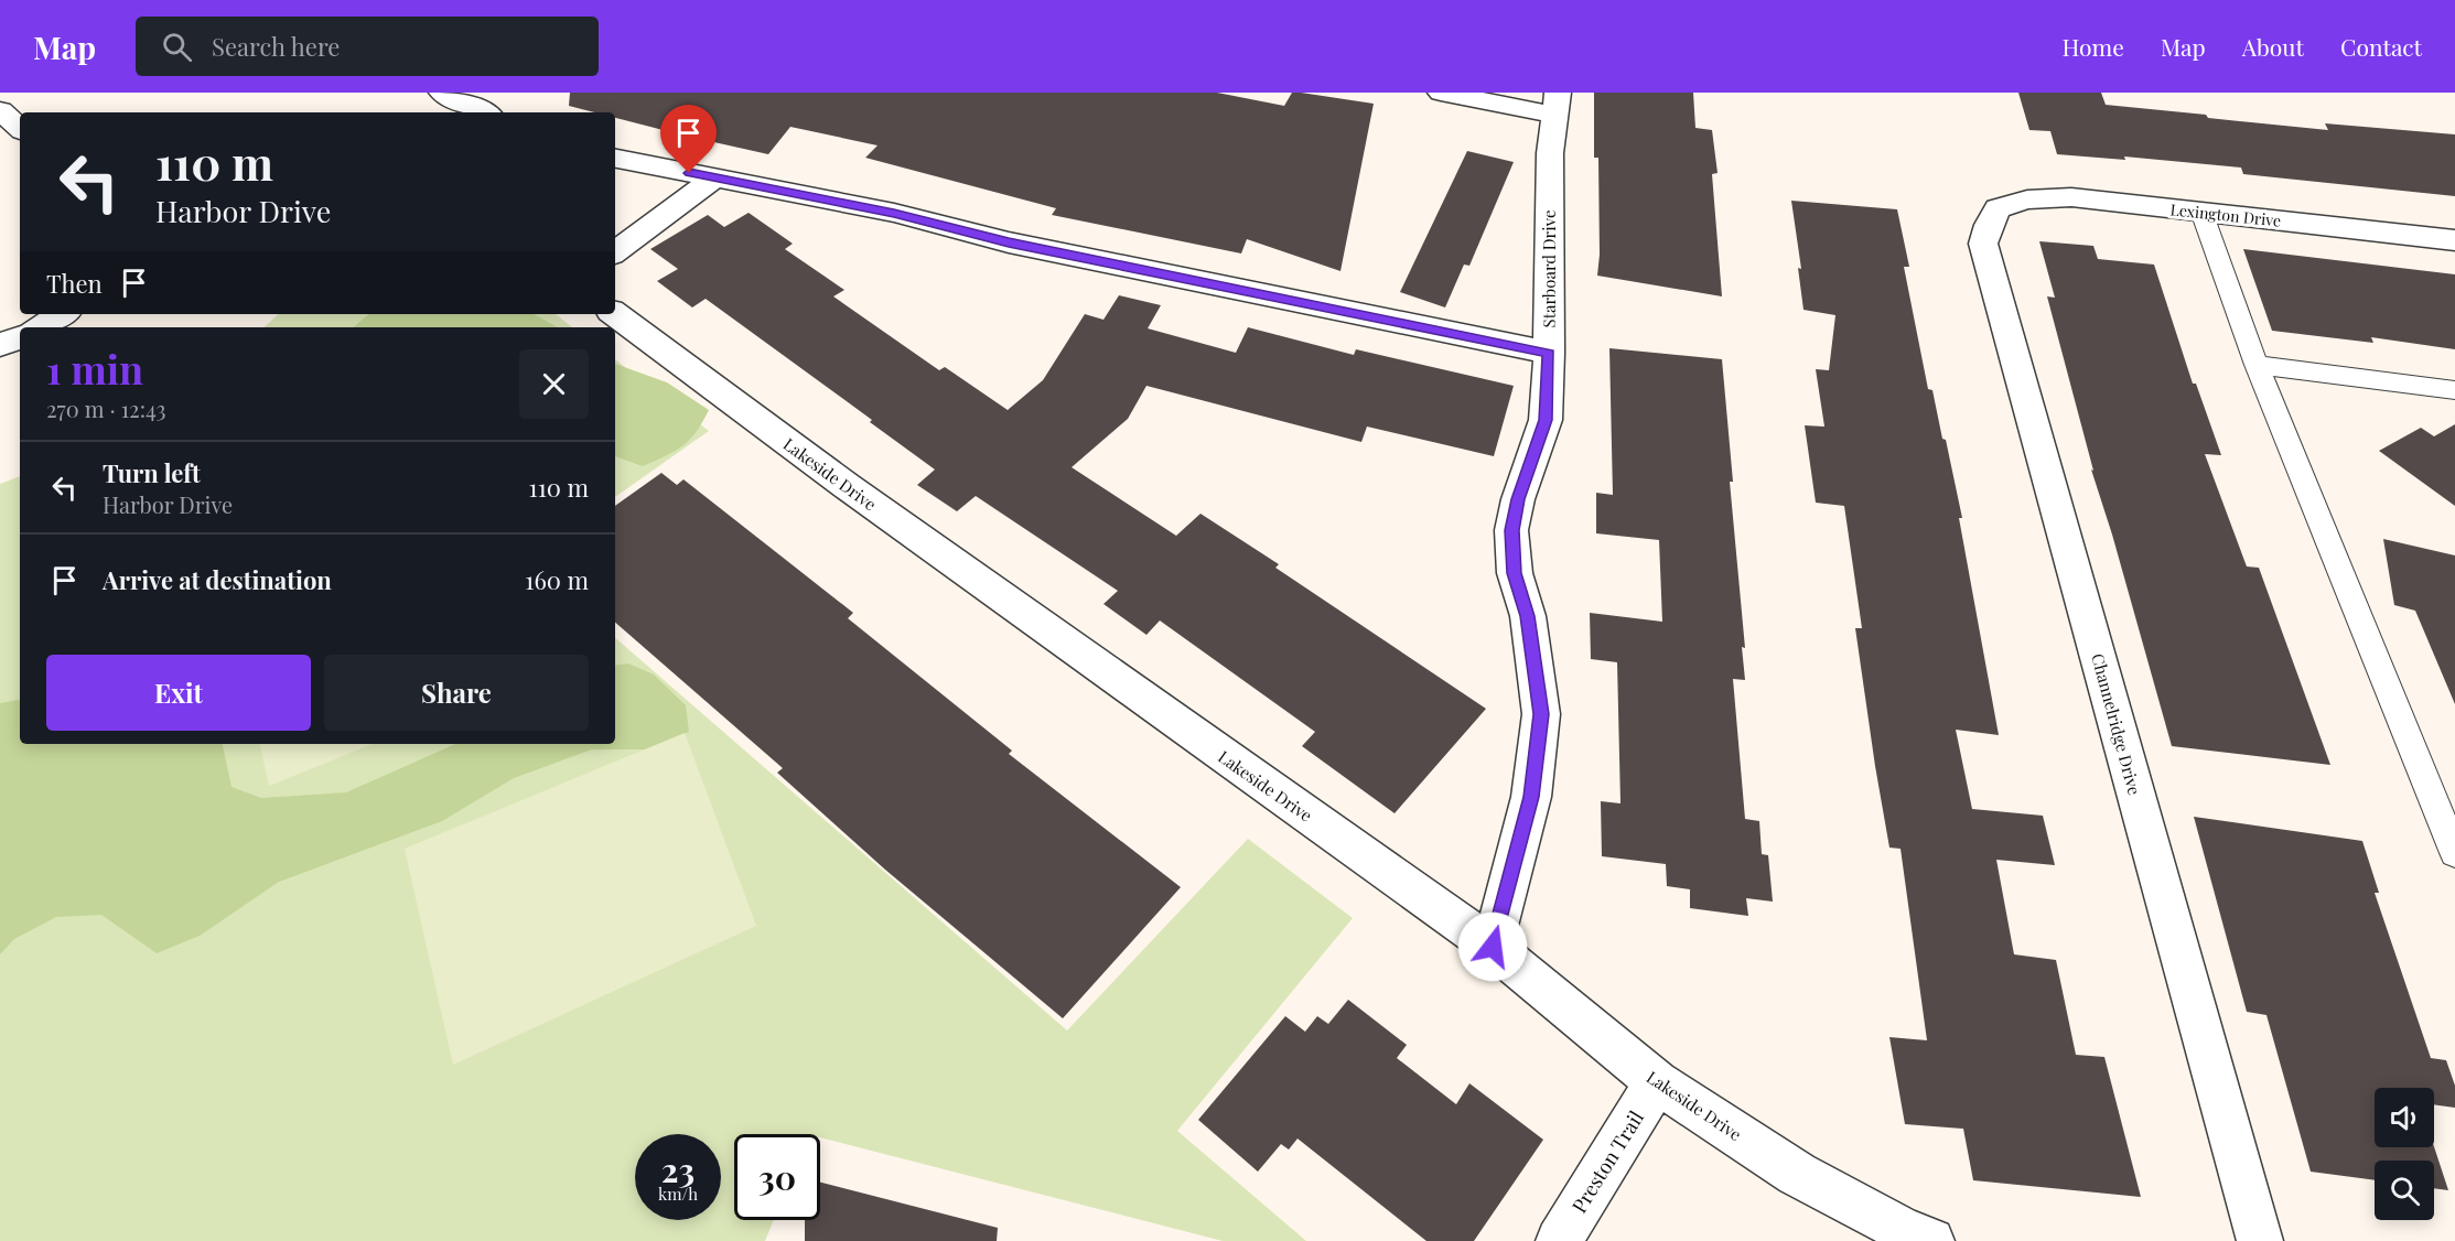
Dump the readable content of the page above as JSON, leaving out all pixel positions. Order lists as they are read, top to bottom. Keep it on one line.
{"streets":{"street":["Lexington Drive","Starboard Drive","Lakeside Drive","Channelridge Drive","Preston Trail"]},"crossings":[["Lexington Drive","Channelridge Drive"],["Starboard Drive","Lakeside Drive"],["Lakeside Drive","Preston Trail"]],"page":{"header":"Map","search":"Search here","nav":["Home","Map","About","Contact"],"turn":["110 m","Harbor Drive"],"then":"Then","heading":["1 min","270 m · 12:43"],"list":[{"name":"Turn left","note":"Harbor Drive","value":"110 m"},{"name":"Arrive at destination","value":"160 m"}],"buttons":["Exit","Share"],"speed":"23 km/h","limit":"30"}}
